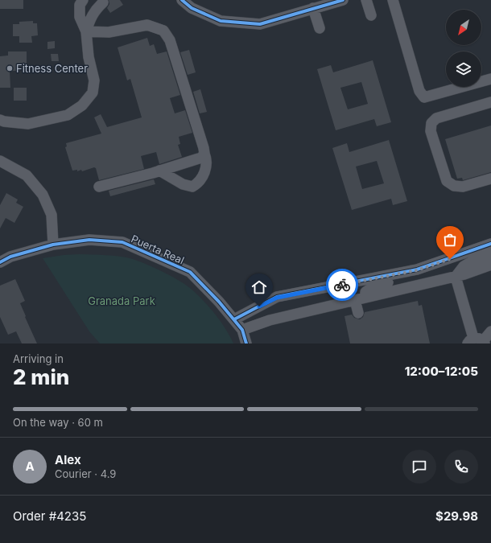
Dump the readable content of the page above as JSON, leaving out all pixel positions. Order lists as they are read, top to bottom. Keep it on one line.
{"streets":{"street":["Puerta Real"]},"parks":["Granada Park"],"places":["Fitness Center"],"north":"bottom left","page":{"heading":["2 min","Arriving in","12:00–12:05"],"panel":["Alex","Courier · 4.9","Order #4235","$29.98"],"bar":"On the way · 60 m","round":"A"}}
